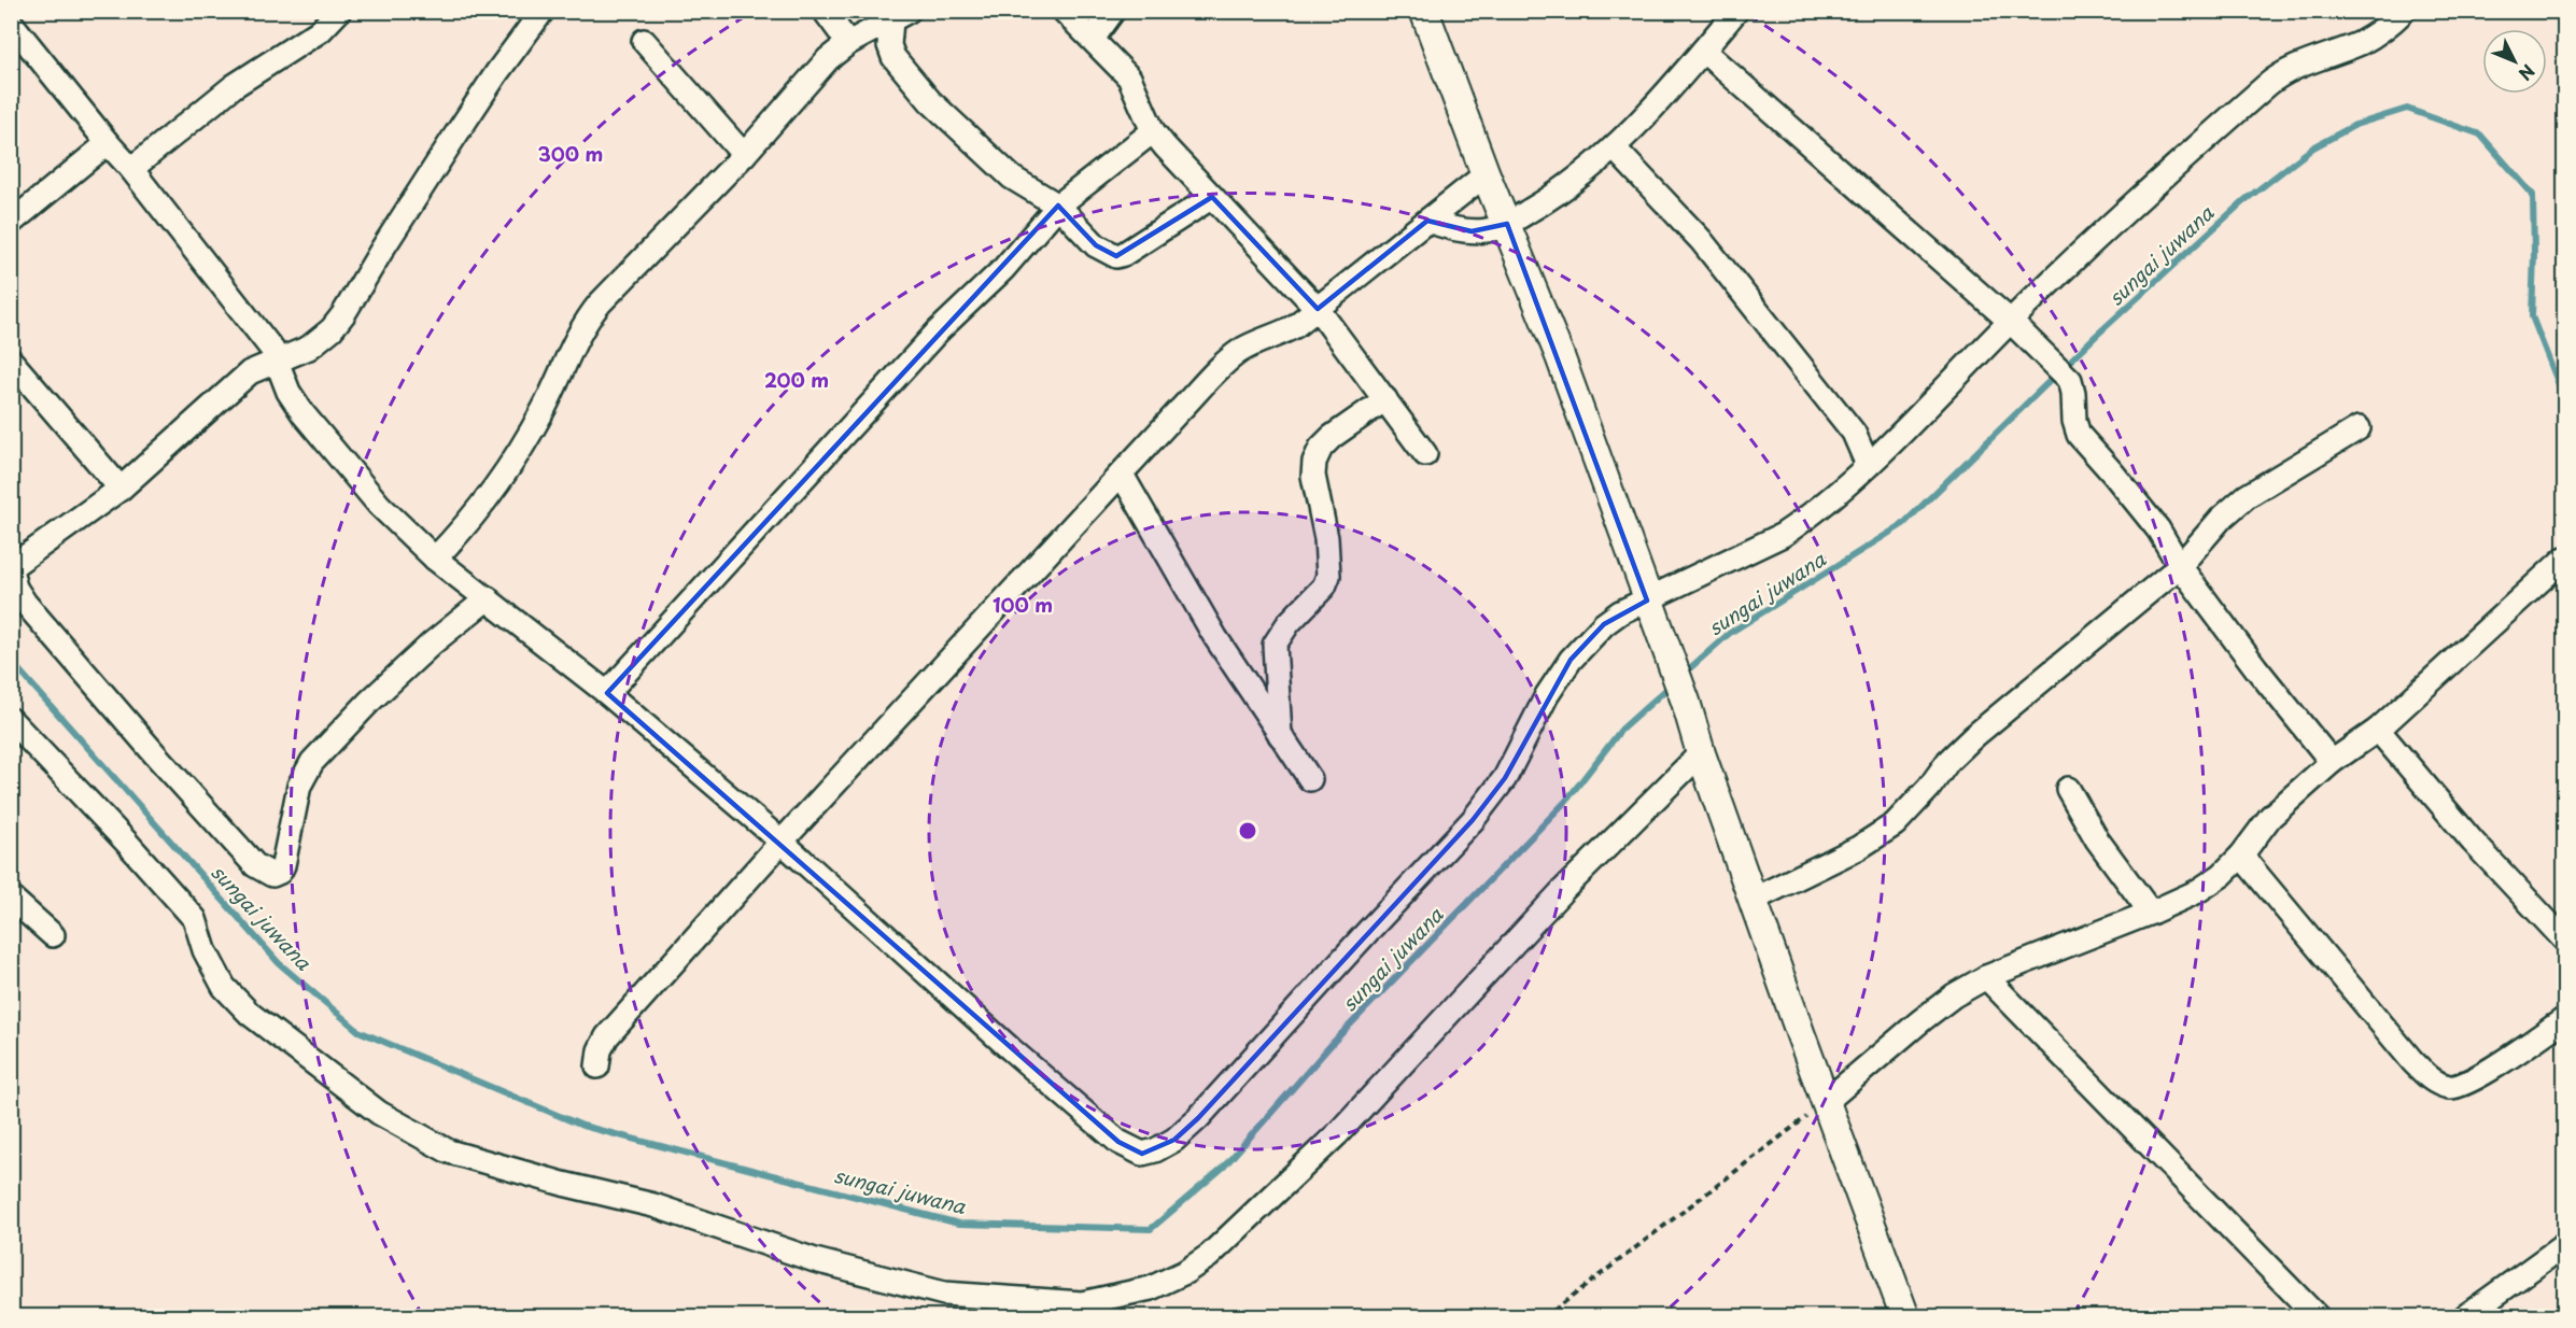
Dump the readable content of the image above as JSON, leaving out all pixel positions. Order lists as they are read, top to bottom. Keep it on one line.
{"water":["sungai juwana"],"north":"bottom right","rings":["300 m","200 m","100 m"]}
